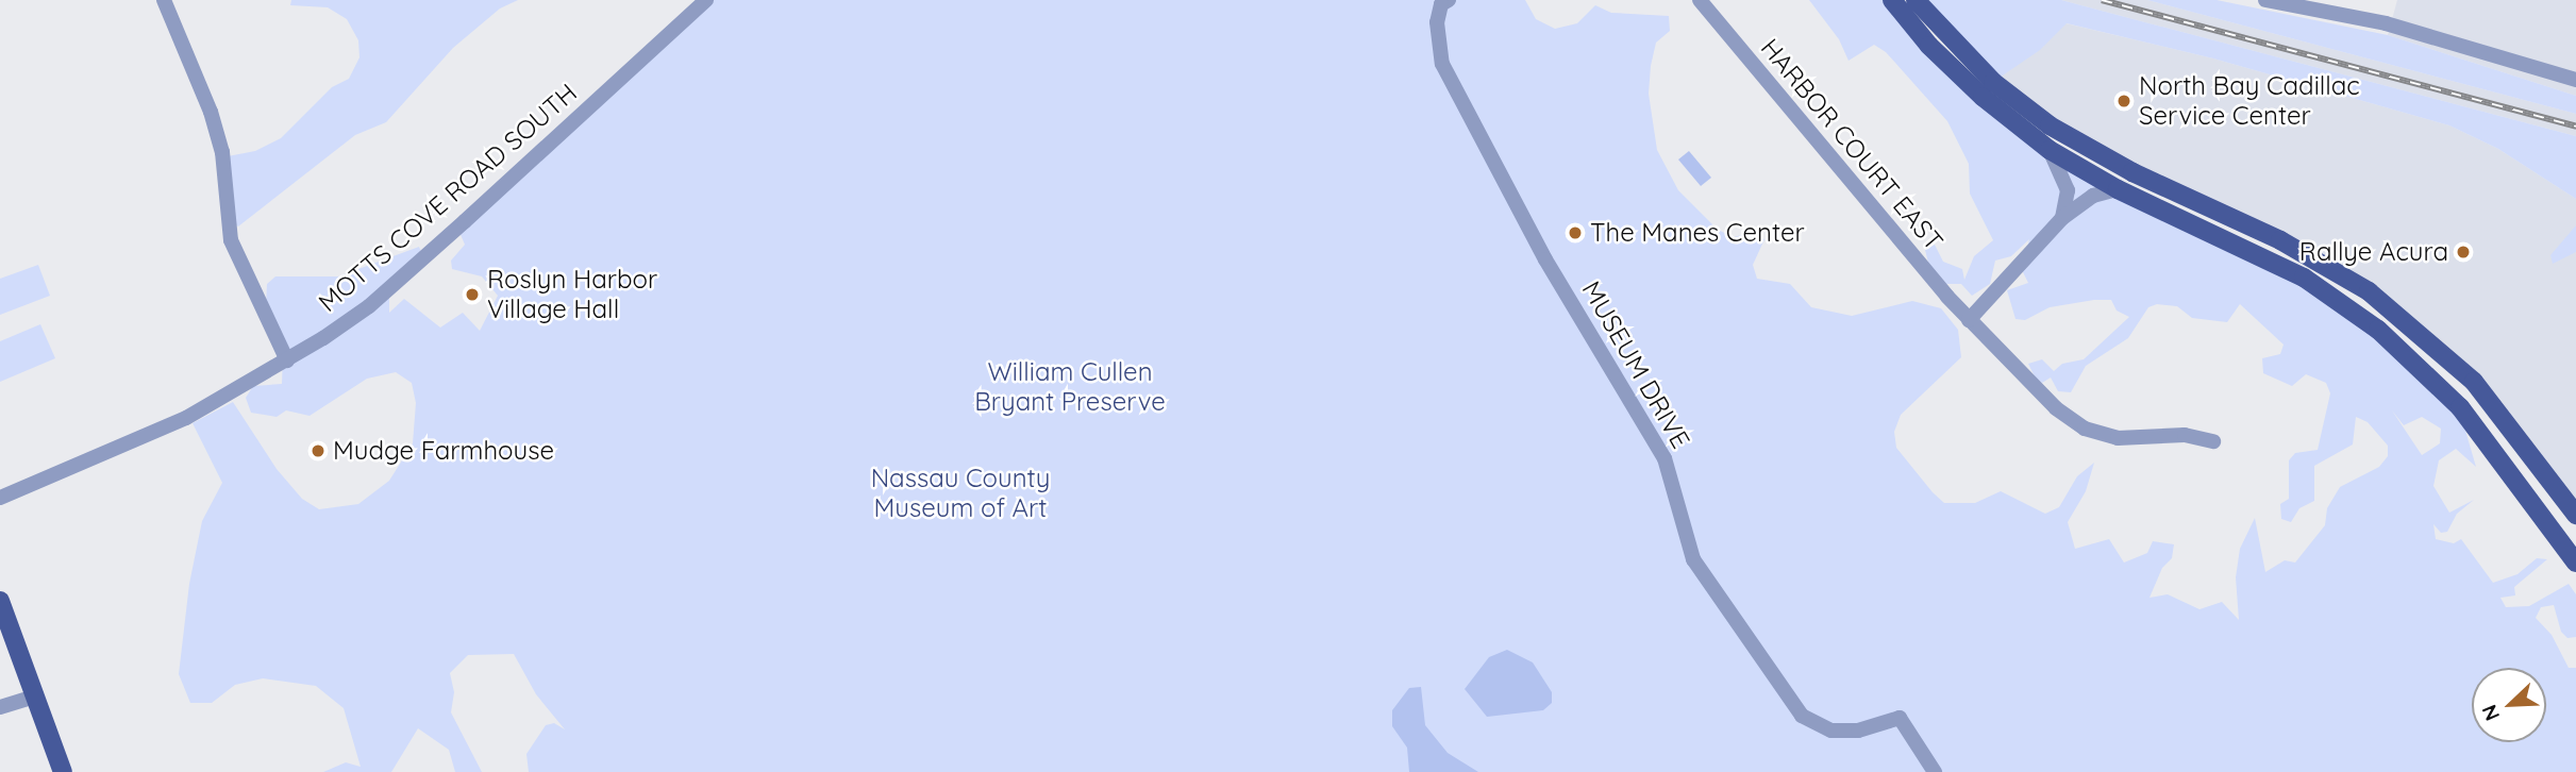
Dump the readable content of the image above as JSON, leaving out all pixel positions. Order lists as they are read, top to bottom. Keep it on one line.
{"streets":{"street":["HARBOR COURT EAST","MOTTS COVE ROAD SOUTH","MUSEUM DRIVE"]},"parks":["William Cullen Bryant Preserve","Nassau County Museum of Art"],"places":["North Bay Cadillac Service Center","The Manes Center","Rallye Acura","Roslyn Harbor Village Hall","Mudge Farmhouse"],"north":"bottom left"}
